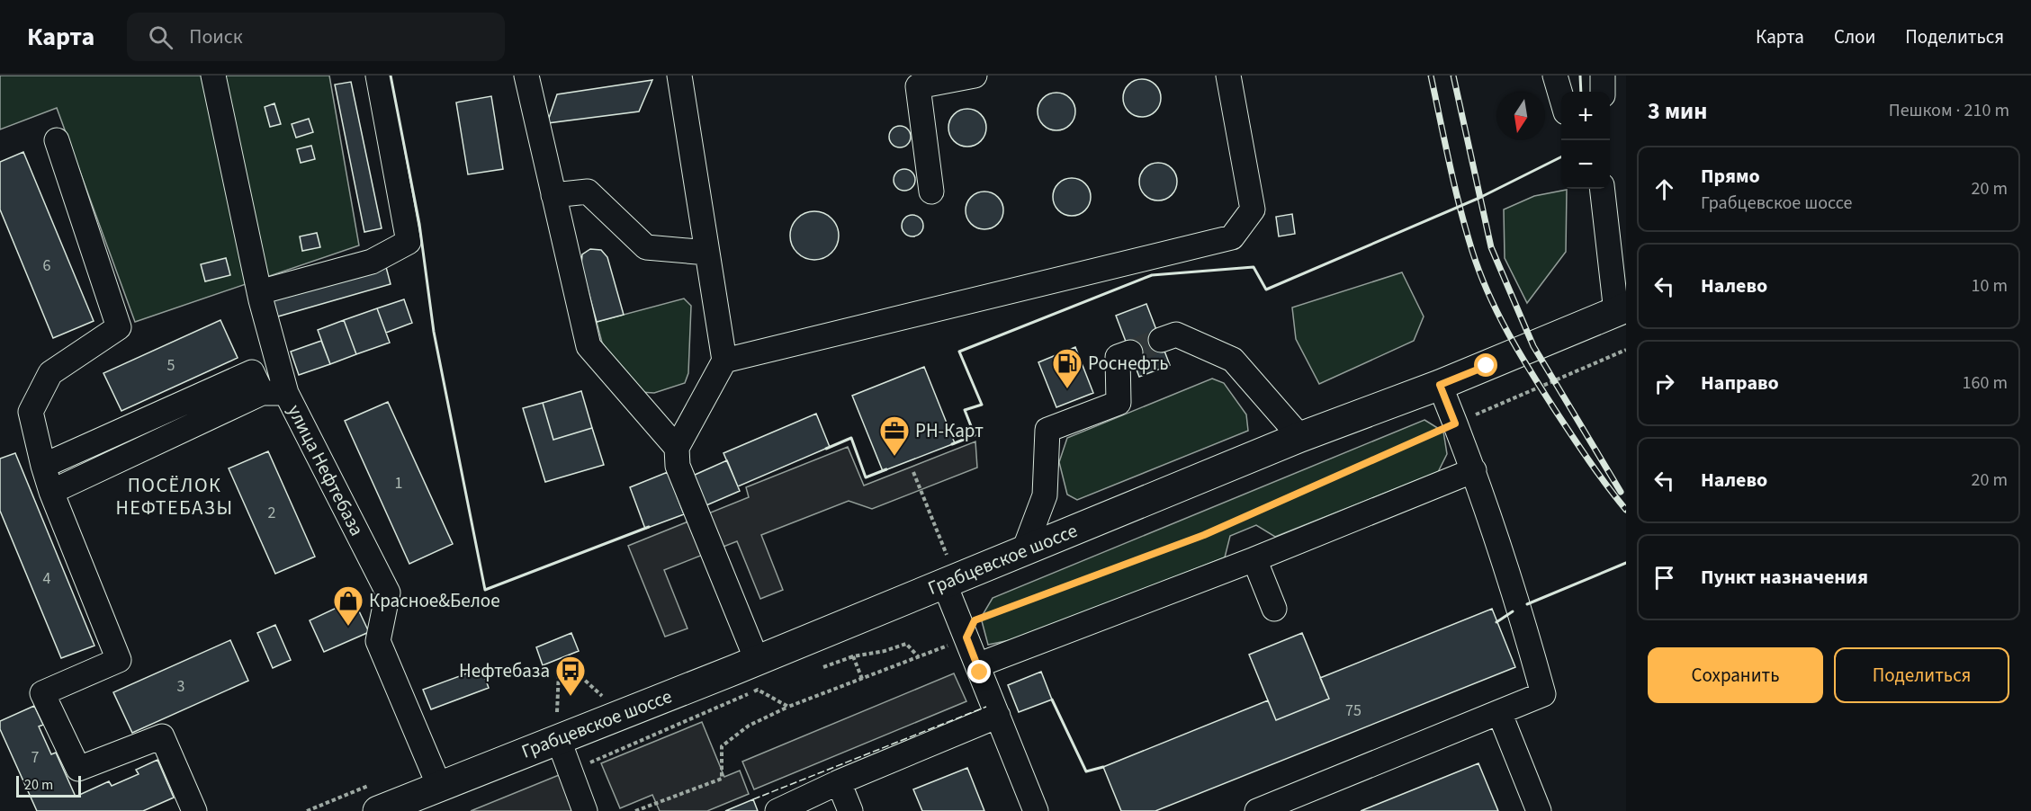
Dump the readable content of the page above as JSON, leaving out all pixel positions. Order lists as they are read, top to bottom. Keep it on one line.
{"streets":{"main road":["Грабцевское шоссе"],"street":["улица Нефтебаза"]},"crossings":[["улица Нефтебаза","Грабцевское шоссе"]],"districts":["ПОСЁЛОК НЕФТЕБАЗЫ"],"places":{"fuel station":["Роснефть"],"office":["РН-Карт"],"shop":["Красное&Белое"],"bus stop":["Нефтебаза"]},"house_numbers":["6","5","1","2","4","3","75","7"],"scale_bar":"20 m","north":"bottom","page":{"header":"Карта","search":"Поиск","nav":["Карта","Слои","Поделиться"],"heading":["3 мин","Пешком · 210 m"],"map_buttons":["+","−"],"list":[["Прямо","Грабцевское шоссе","20 m"],["Налево","10 m"],["Направо","160 m"],["Налево","20 m"],"Пункт назначения"],"buttons":["Сохранить","Поделиться"],"scale":"20 m"}}
